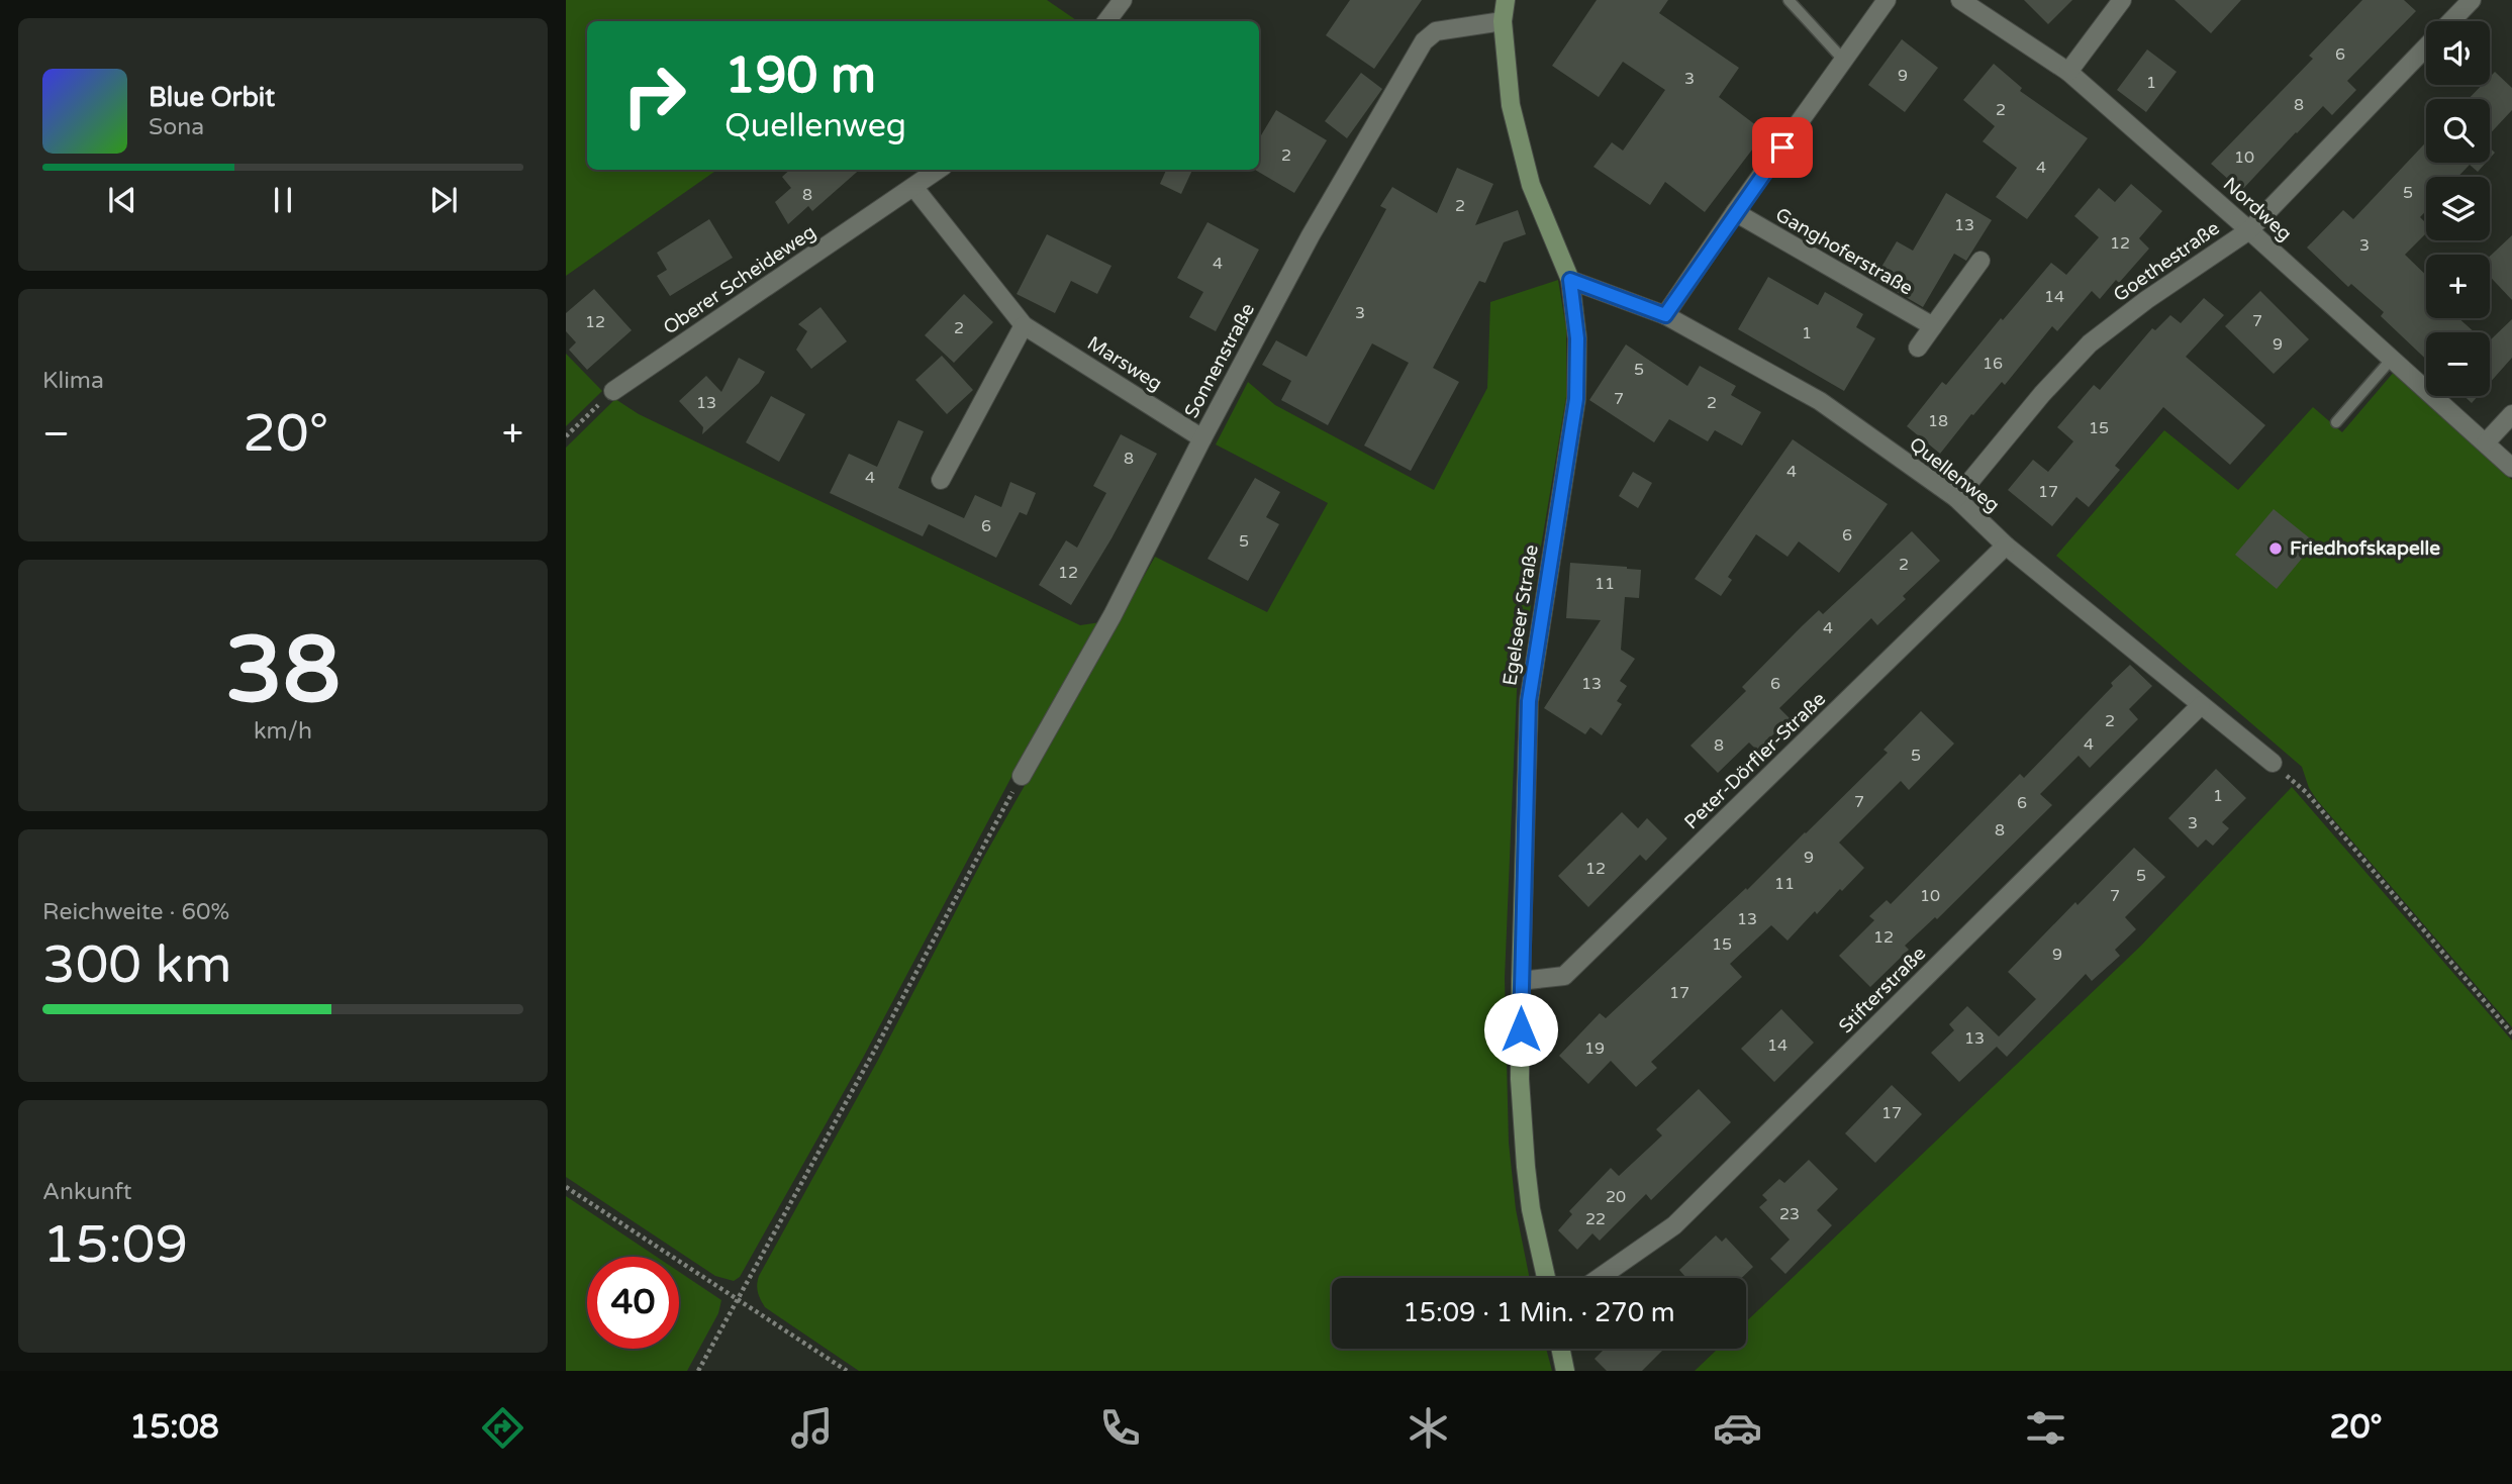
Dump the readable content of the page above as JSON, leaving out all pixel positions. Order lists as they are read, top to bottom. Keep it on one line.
{"streets":{"street":["Nordweg","Ganghoferstraße","Goethestraße","Oberer Scheideweg","Sonnenstraße","Marsweg","Quellenweg","Egelseer Straße","Peter-Dörfler-Straße","Stifterstraße"]},"crossings":[["Nordweg","Goethestraße"],["Goethestraße","Quellenweg"],["Oberer Scheideweg","Marsweg"],["Sonnenstraße","Marsweg"],["Sonnenstraße","Egelseer Straße"],["Quellenweg","Egelseer Straße"],["Quellenweg","Peter-Dörfler-Straße"],["Quellenweg","Stifterstraße"],["Egelseer Straße","Peter-Dörfler-Straße"]],"places":["Friedhofskapelle"],"house_numbers":["6","9","3","1","8","2","2","10","4","5","8","2","13","12","3","4","14","3","7","12","2","1","9","16","5","7","13","2","18","15","8","4","4","17","6","6","5","2","12","11","4","13","6","2","4","8","5","1","7","6","3","8","9","12","5","11","10","7","13","12","15","9","17","13","14","19","17","20","23","22"],"page":{"map_buttons":["+","−"],"turn":["190 m","Quellenweg"],"song":["Blue Orbit","Sona"],"tile":["Klima",["38","km/h"],["Reichweite · 60%","300 km"],["Ankunft","15:09"]],"heat":["−","20°","+"],"limit":"40","trip":"15:09 · 1 Min. · 270 m","tabs":["15:08","20°"]}}
